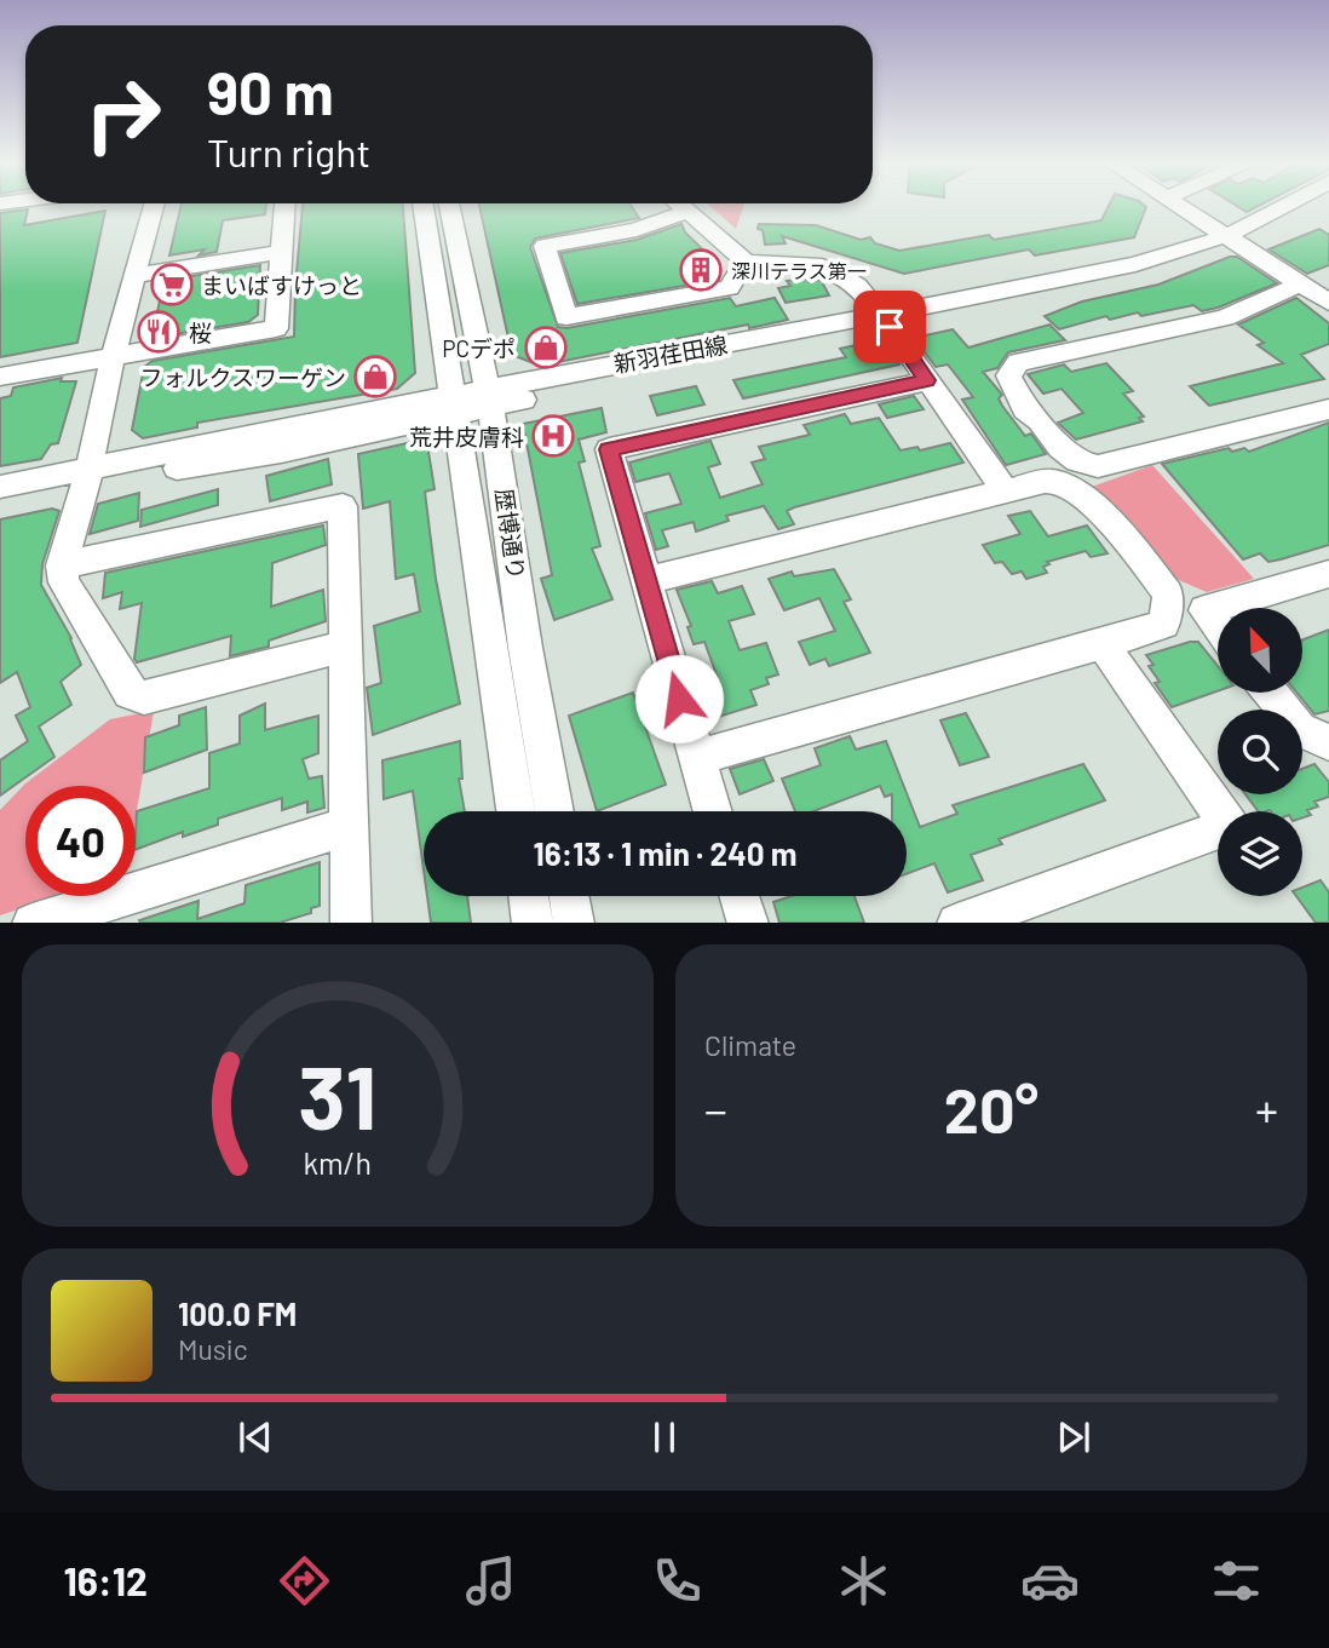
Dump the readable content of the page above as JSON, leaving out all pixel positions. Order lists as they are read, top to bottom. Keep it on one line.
{"streets":{"street":["新羽荏田線","歴博通り"]},"crossings":[["新羽荏田線","歴博通り"]],"places":{"building":["深川テラス第一"],"supermarket":["まいばすけっと"],"restaurant":["桜"],"shop":["PCデポ","フォルクスワーゲン"],"hospital":["荒井皮膚科"]},"north":"top left","page":{"turn":["90 m","Turn right"],"limit":"40","trip":"16:13 · 1 min · 240 m","tile":"Climate","heat":["−","20°","+"],"song":["100.0 FM","Music"],"tabs":"16:12","gauge":["31","km/h"]}}
